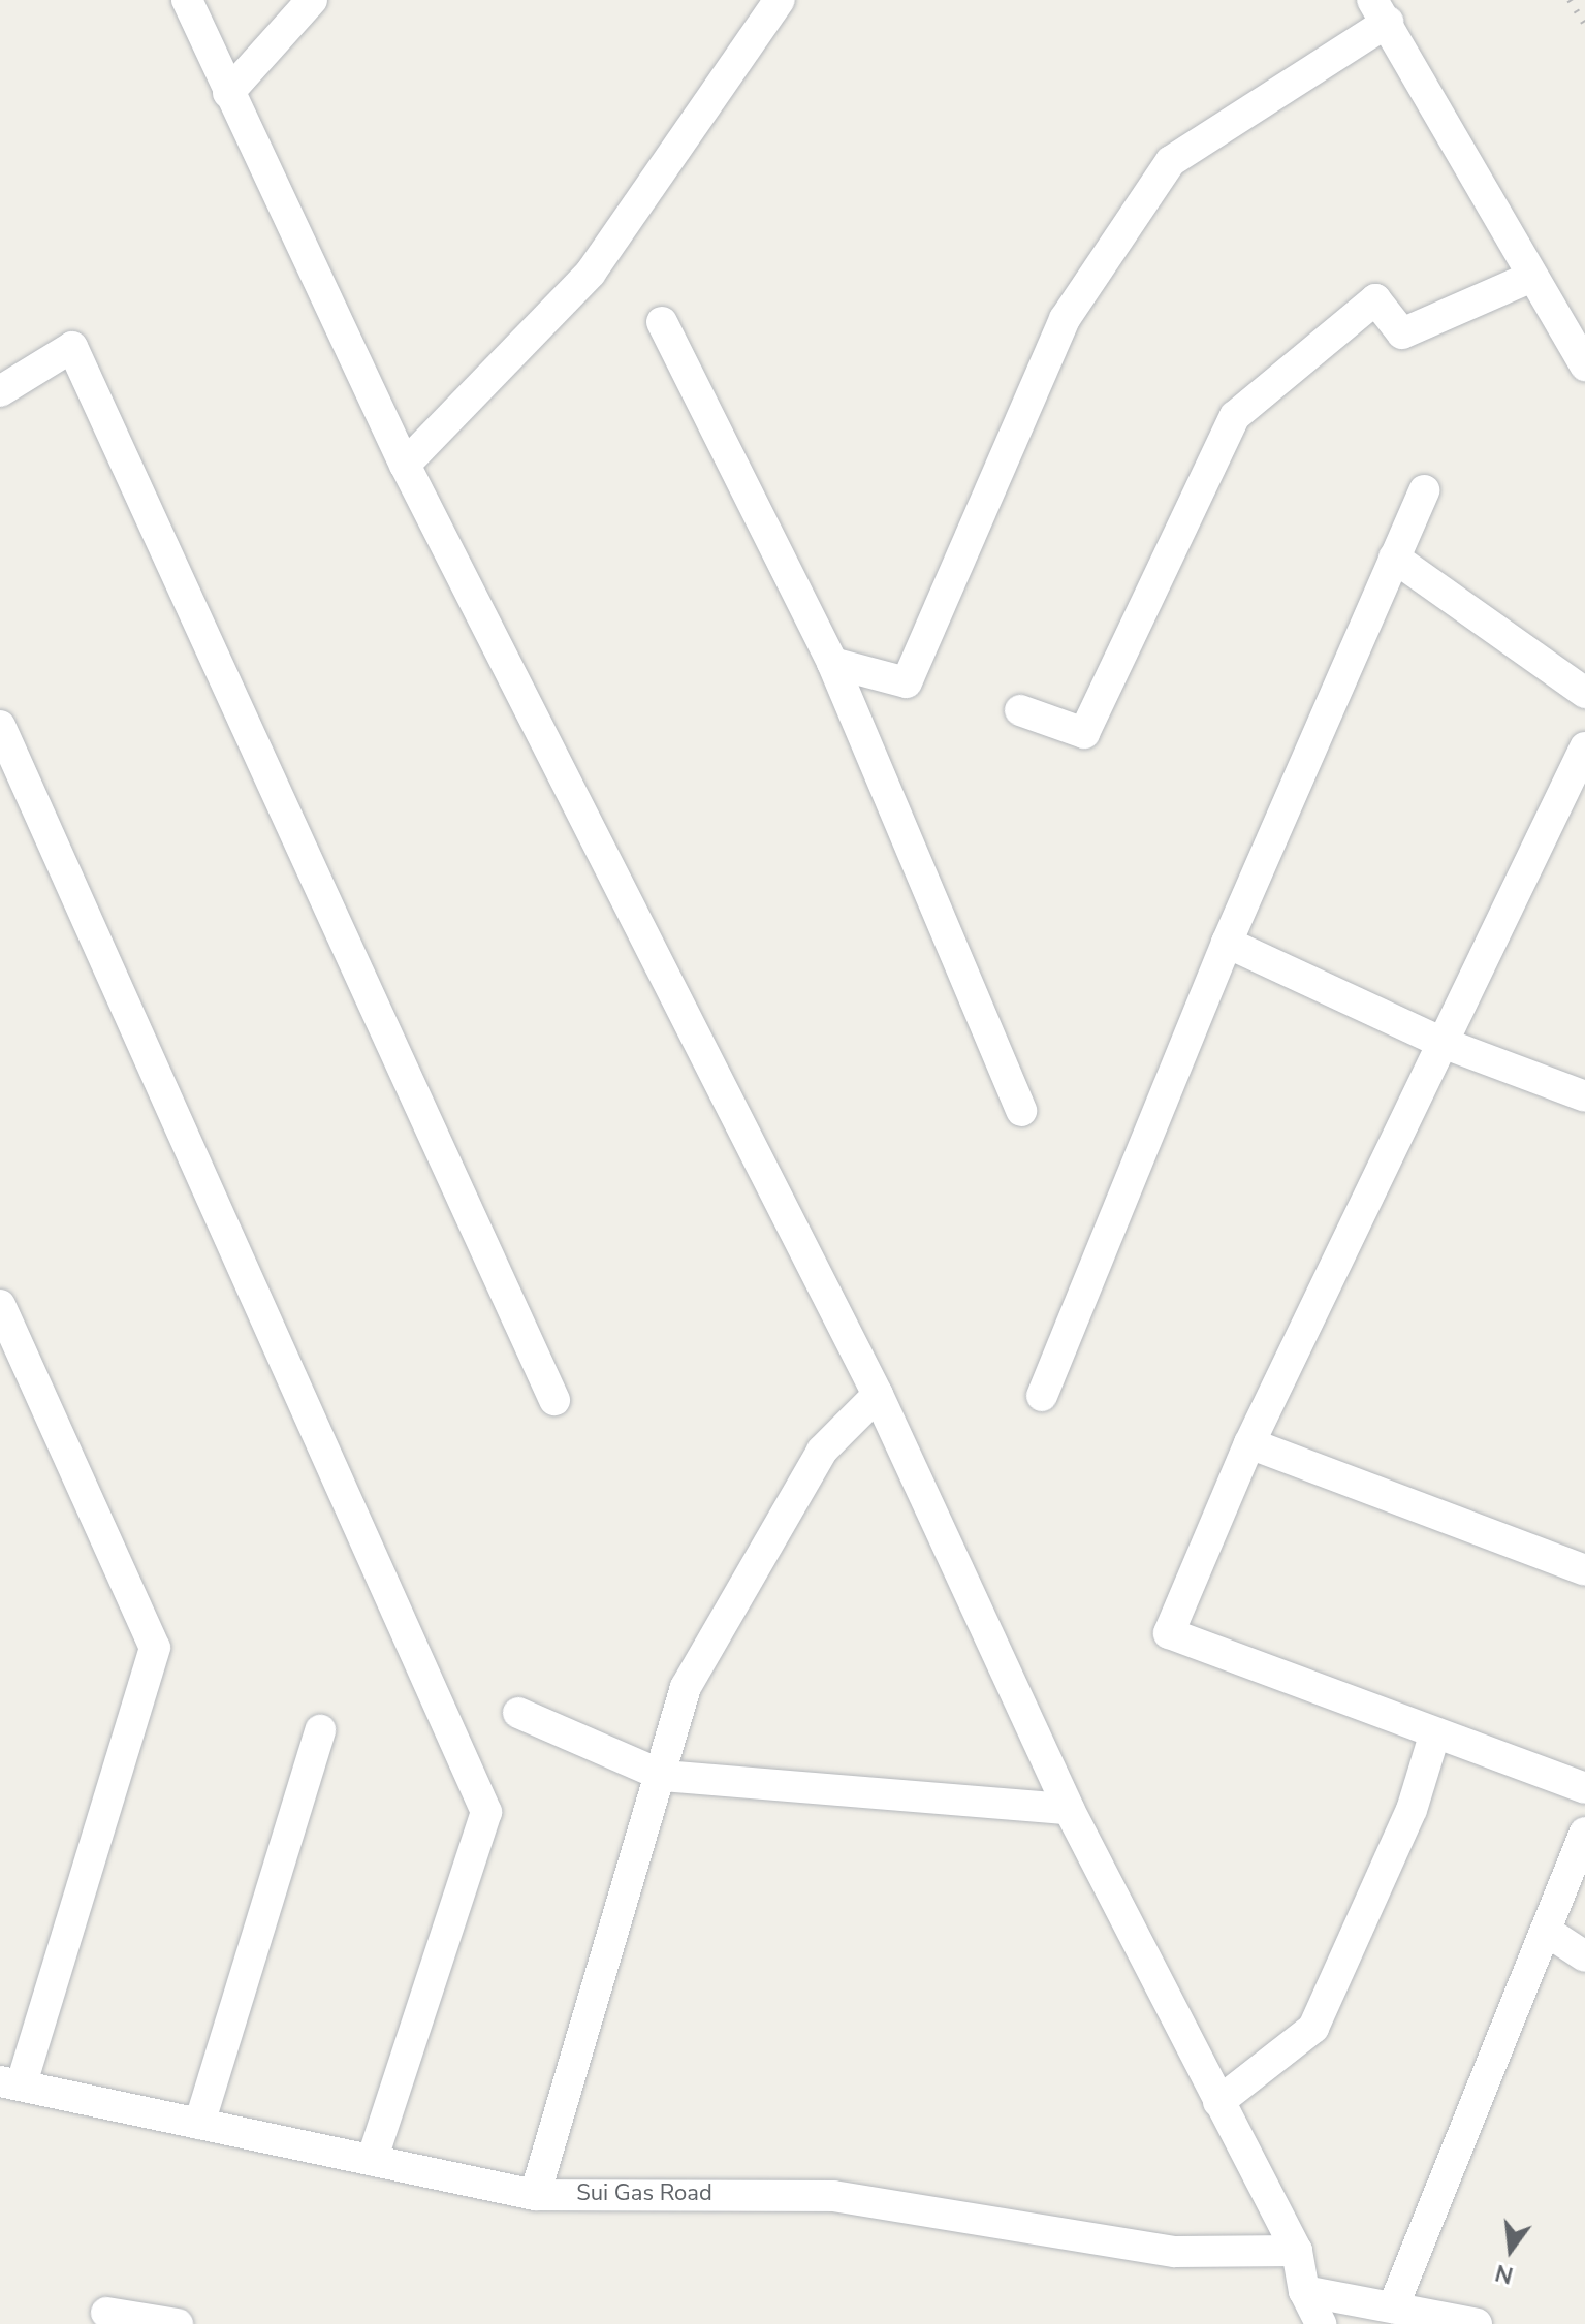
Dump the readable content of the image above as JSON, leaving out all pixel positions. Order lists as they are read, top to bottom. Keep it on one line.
{"streets":{"street":["Sui Gas Road"]},"north":"bottom"}
